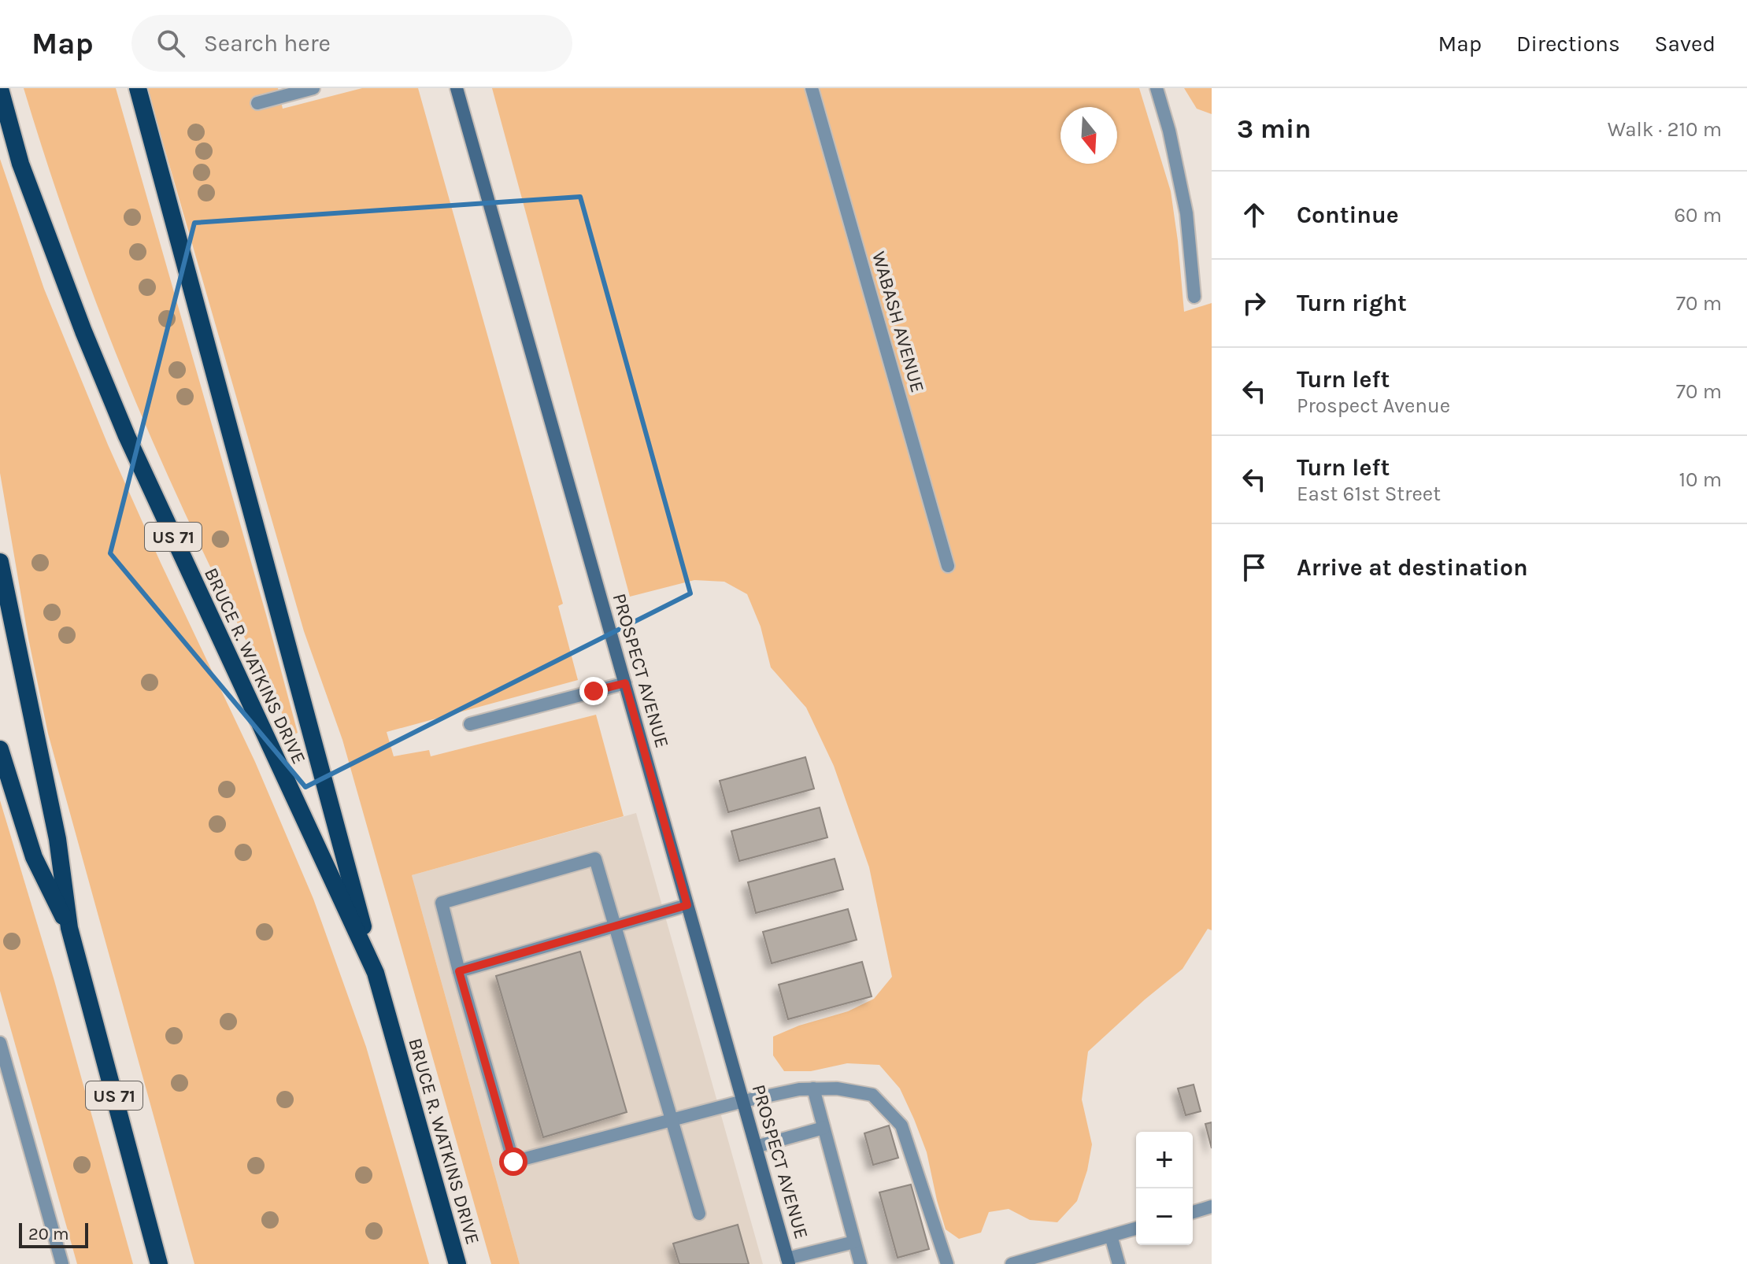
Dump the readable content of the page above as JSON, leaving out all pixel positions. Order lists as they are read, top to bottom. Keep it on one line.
{"streets":{"highway":["US 71","BRUCE R. WATKINS DRIVE"],"main road":["PROSPECT AVENUE"],"street":["WABASH AVENUE"]},"scale_bar":"20 m","north":"bottom","page":{"header":"Map","search":"Search here","nav":["Map","Directions","Saved"],"heading":["3 min","Walk · 210 m"],"list":[["Continue","60 m"],["Turn right","70 m"],["Turn left","Prospect Avenue","70 m"],["Turn left","East 61st Street","10 m"],"Arrive at destination"],"map_buttons":["+","−"],"scale":"20 m"}}
